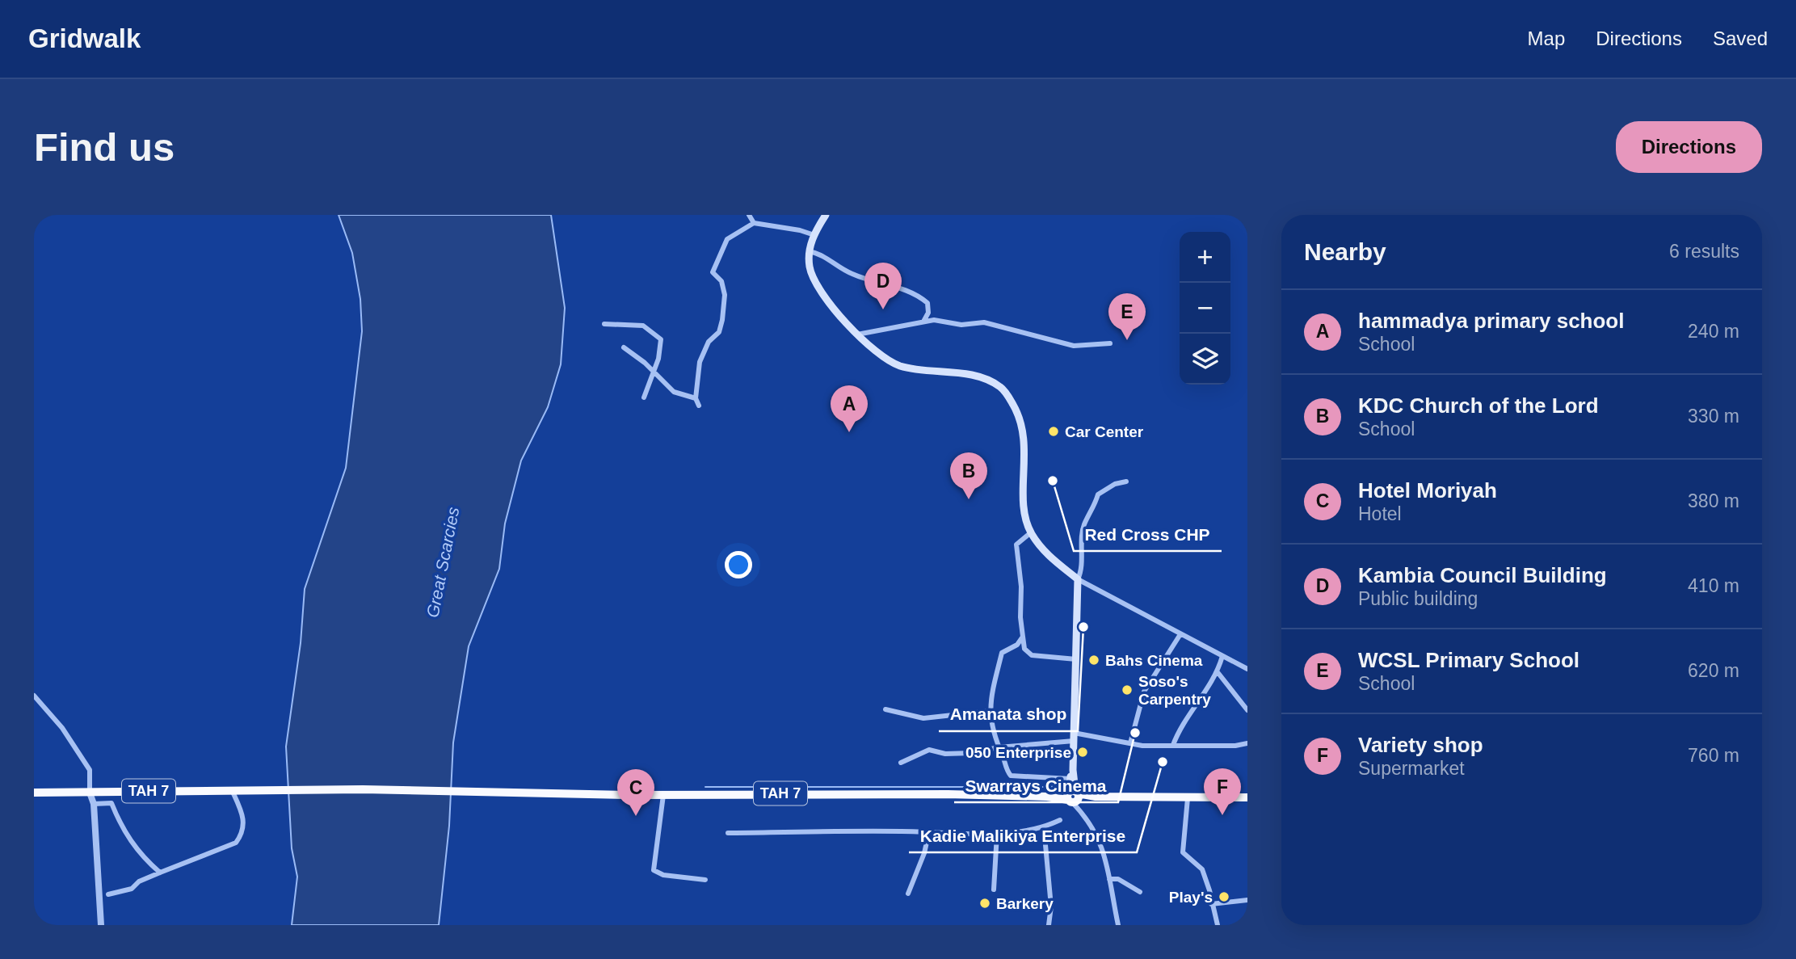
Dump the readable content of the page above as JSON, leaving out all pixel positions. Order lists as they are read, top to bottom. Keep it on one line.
{"streets":{"highway":["TAH 7"]},"water":["Great Scarcies"],"places":["Car Center","Red Cross CHP","Amanata shop","Bahs Cinema","Soso's Carpentry","Swarrays Cinema","050 Enterprise","Kadie Malikiya Enterprise","Play's","Barkery"],"page":{"header":"Gridwalk","nav":["Map","Directions","Saved"],"buttons":"Directions","title":"Find us","heading":["Nearby","6 results"],"map_buttons":["+","−"],"pins":["D","E","A","B","F","C"],"list":[{"mark":"A","name":"hammadya primary school","note":"School","value":"240 m"},{"mark":"B","name":"KDC Church of the Lord","note":"School","value":"330 m"},{"mark":"C","name":"Hotel Moriyah","note":"Hotel","value":"380 m"},{"mark":"D","name":"Kambia Council Building","note":"Public building","value":"410 m"},{"mark":"E","name":"WCSL Primary School","note":"School","value":"620 m"},{"mark":"F","name":"Variety shop","note":"Supermarket","value":"760 m"}]}}
